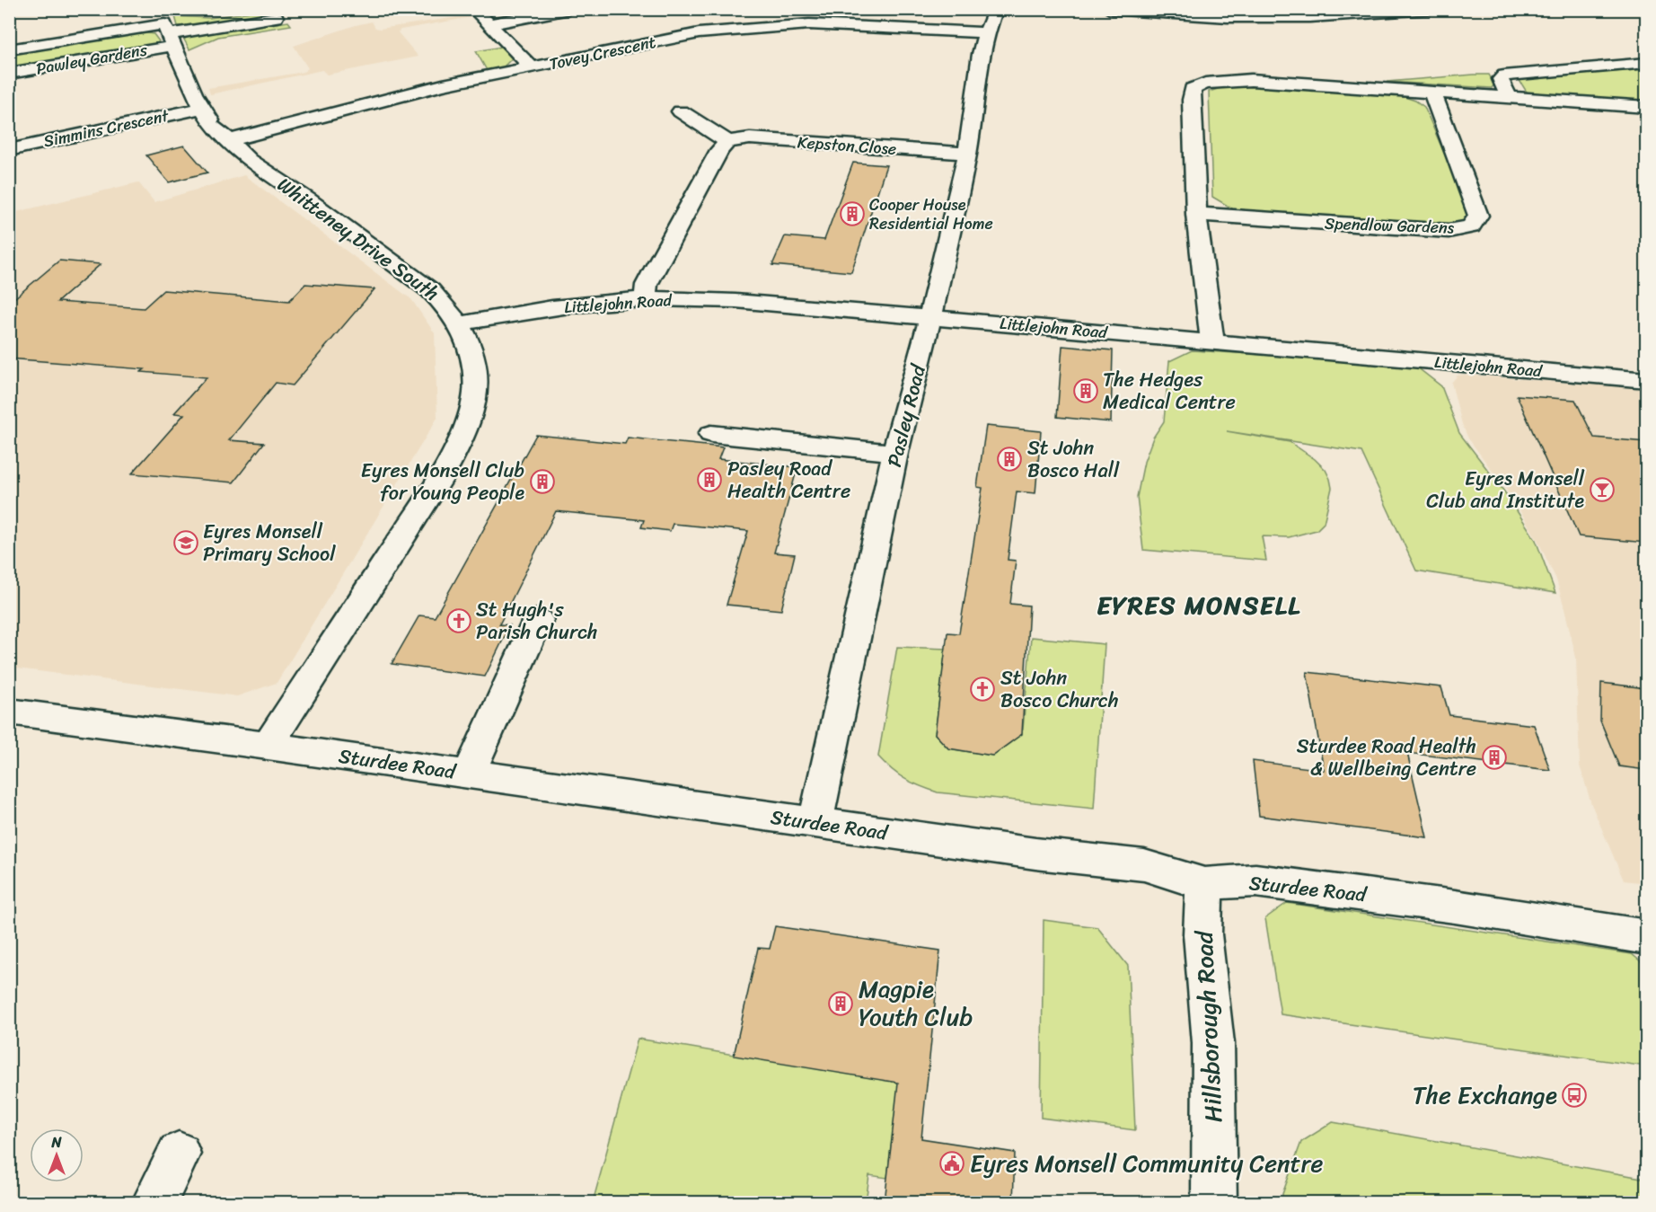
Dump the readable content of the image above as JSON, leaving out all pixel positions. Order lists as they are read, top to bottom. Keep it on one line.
{"streets":{"street":["Tovey Crescent","Pawley Gardens","Simmins Crescent","Kepston Close","Spendlow Gardens","Whitteney Drive South","Littlejohn Road","Pasley Road","Sturdee Road","Hillsborough Road"]},"crossings":[["Tovey Crescent","Simmins Crescent"],["Tovey Crescent","Whitteney Drive South"],["Tovey Crescent","Pasley Road"],["Simmins Crescent","Whitteney Drive South"],["Kepston Close","Pasley Road"],["Whitteney Drive South","Littlejohn Road"],["Whitteney Drive South","Sturdee Road"],["Littlejohn Road","Pasley Road"],["Pasley Road","Sturdee Road"],["Sturdee Road","Hillsborough Road"]],"districts":["EYRES MONSELL"],"places":{"building":["Cooper House Residential Home","The Hedges Medical Centre","St John Bosco Hall","Pasley Road Health Centre","Eyres Monsell Club for Young People","Sturdee Road Health & Wellbeing Centre","Magpie Youth Club"],"bar":["Eyres Monsell Club and Institute"],"school or university":["Eyres Monsell Primary School"],"church":["St Hugh's Parish Church","St John Bosco Church"],"bus stop":["The Exchange"],"public building":["Eyres Monsell Community Centre"]},"north":"top"}
